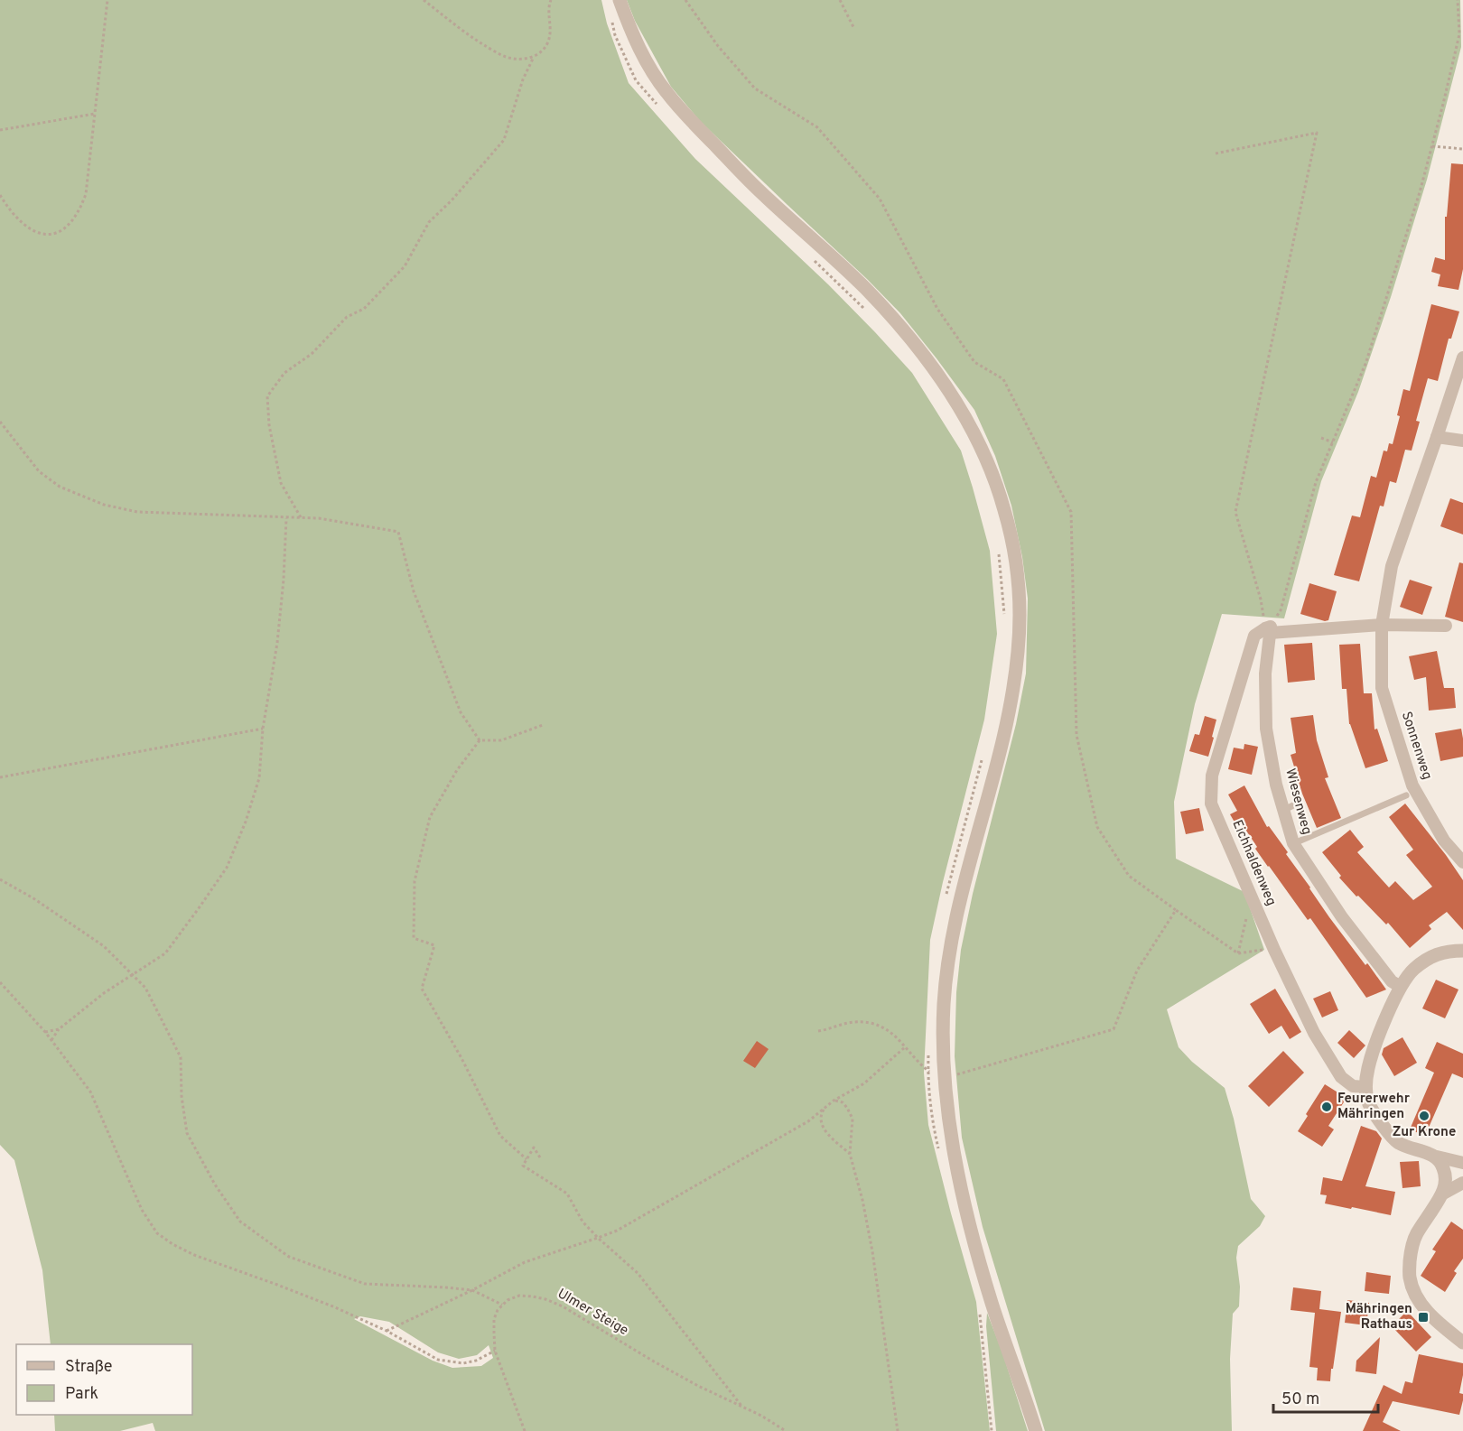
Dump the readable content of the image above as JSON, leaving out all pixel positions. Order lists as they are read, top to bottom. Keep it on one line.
{"streets":{"street":["Sonnenweg","Wiesenweg","Eichhaldenweg"],"path":["Ulmer Steige"]},"crossings":[["Wiesenweg","Eichhaldenweg"]],"places":{"other":["Feurerwehr Mähringen","Zur Krone"],"transit":["Mähringen Rathaus"]},"legend":["Straße","Park"],"scale_bar":"50 m"}
